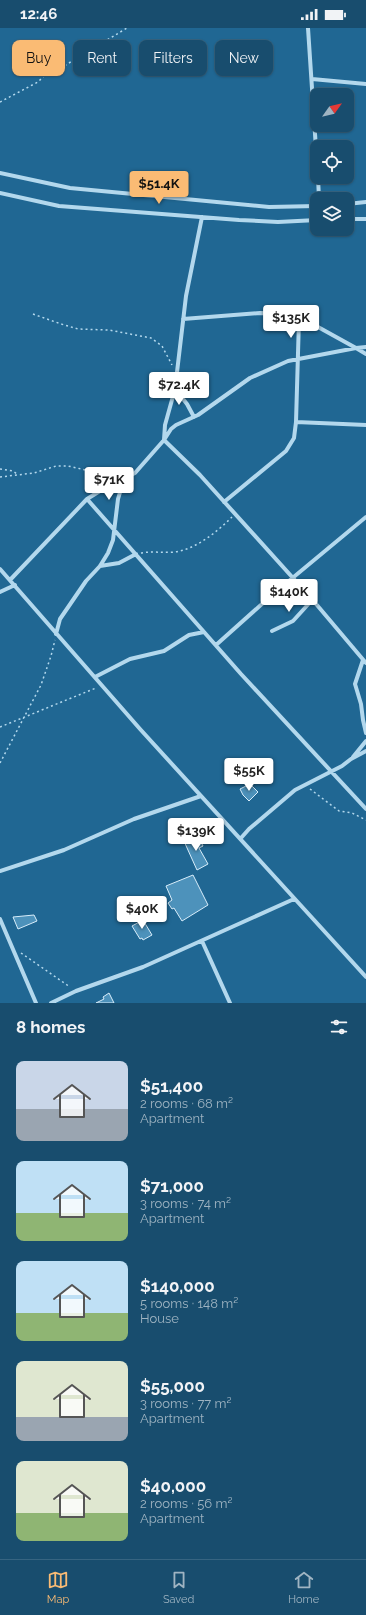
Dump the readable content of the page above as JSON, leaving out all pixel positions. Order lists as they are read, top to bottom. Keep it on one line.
{"north":"top right","page":{"status":"12:46","chip":["Buy","Rent","Filters","New"],"price":["$51.4K","$135K","$72.4K","$71K","$140K","$55K","$139K","$40K"],"heading":"8 homes","list":[{"name":"$51,400","note":"2 rooms · 68 m² · Apartment"},{"name":"$71,000","note":"3 rooms · 74 m² · Apartment"},{"name":"$140,000","note":"5 rooms · 148 m² · House"},{"name":"$55,000","note":"3 rooms · 77 m² · Apartment"},{"name":"$40,000","note":"2 rooms · 56 m² · Apartment"}],"tabs":["Map","Saved","Home"]}}
